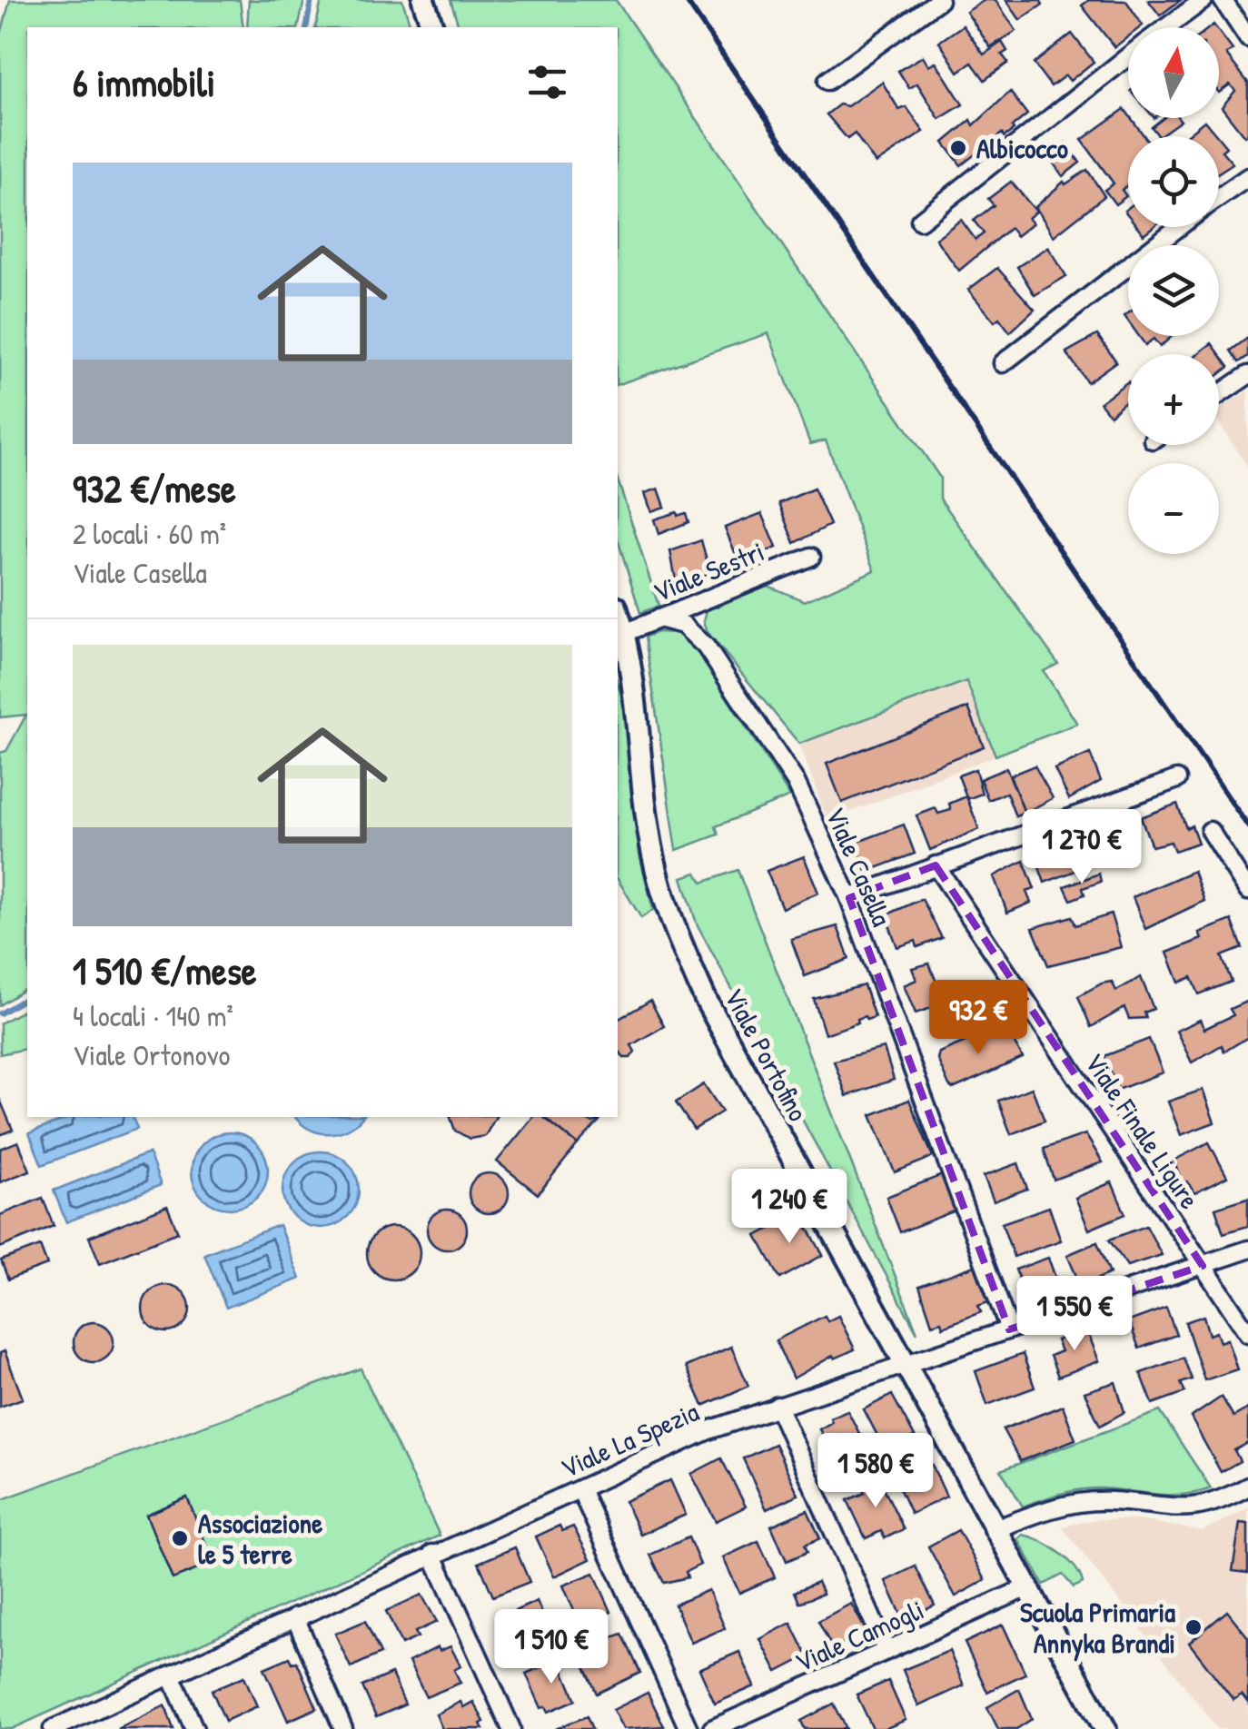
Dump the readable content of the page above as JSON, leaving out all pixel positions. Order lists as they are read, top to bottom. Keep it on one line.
{"streets":{"street":["Viale Sestri","Viale Casella","Viale Portofino","Viale Finale Ligure","Viale La Spezia","Viale Camogli"]},"crossings":[["Viale Sestri","Viale Casella"],["Viale Sestri","Viale Portofino"],["Viale Casella","Viale La Spezia"],["Viale Portofino","Viale La Spezia"],["Viale Portofino","Viale Camogli"],["Viale Finale Ligure","Viale La Spezia"]],"places":["Albicocco","Associazione le 5 terre","Scuola Primaria Annyka Brandi"],"north":"top","page":{"map_buttons":["+","−"],"heading":"6 immobili","list":[{"name":"932 €/mese","note":"2 locali · 60 m² · Viale Casella"},{"name":"1 510 €/mese","note":"4 locali · 140 m² · Viale Ortonovo"}],"price":["1 270 €","932 €","1 240 €","1 550 €","1 580 €","1 510 €"]}}
